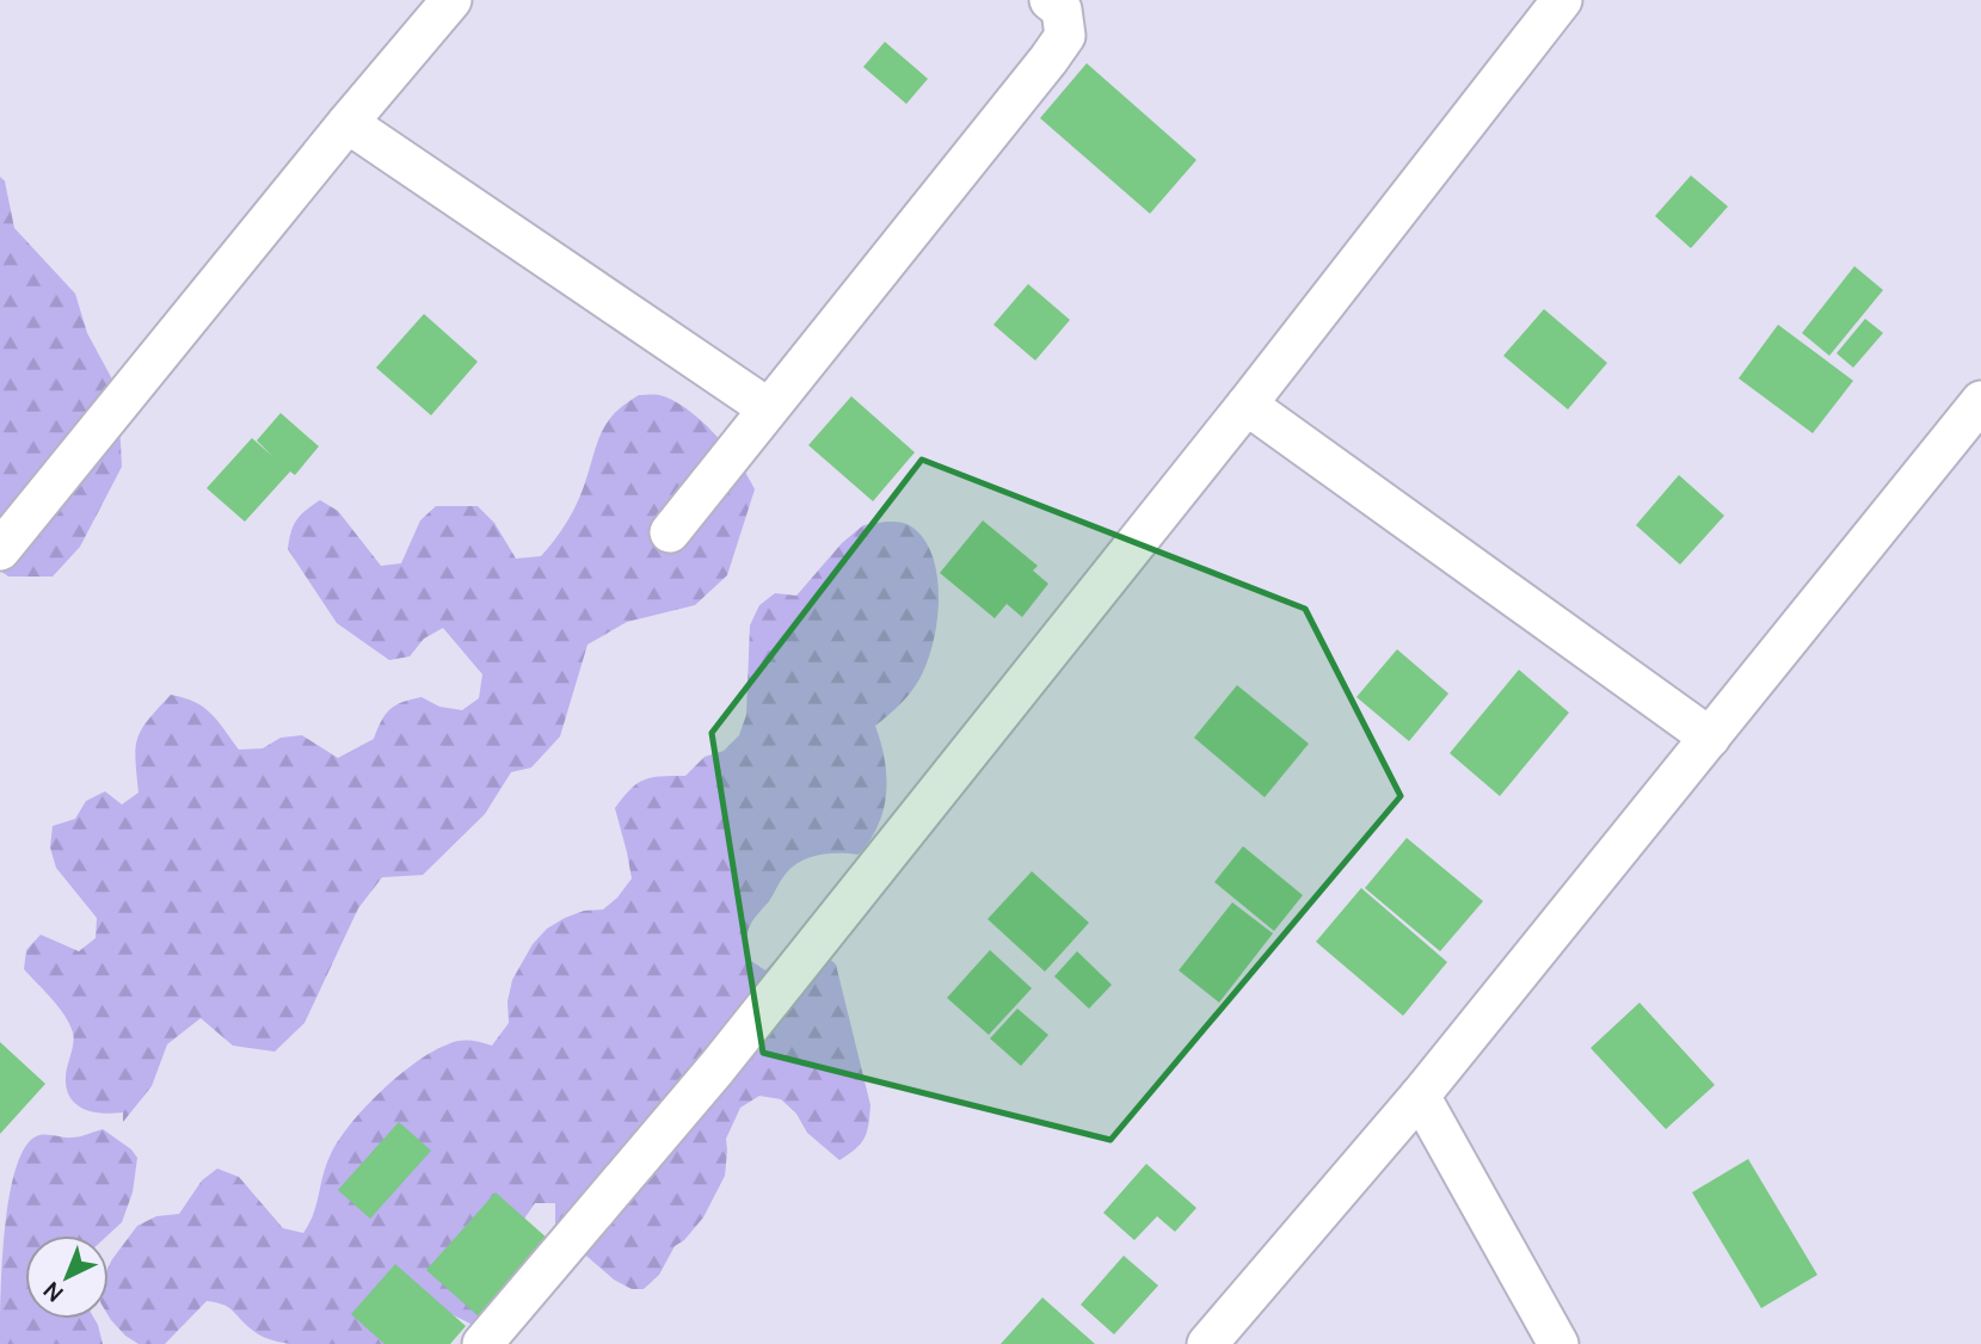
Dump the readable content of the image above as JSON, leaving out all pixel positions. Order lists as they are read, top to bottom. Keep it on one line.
{"north":"bottom left"}
